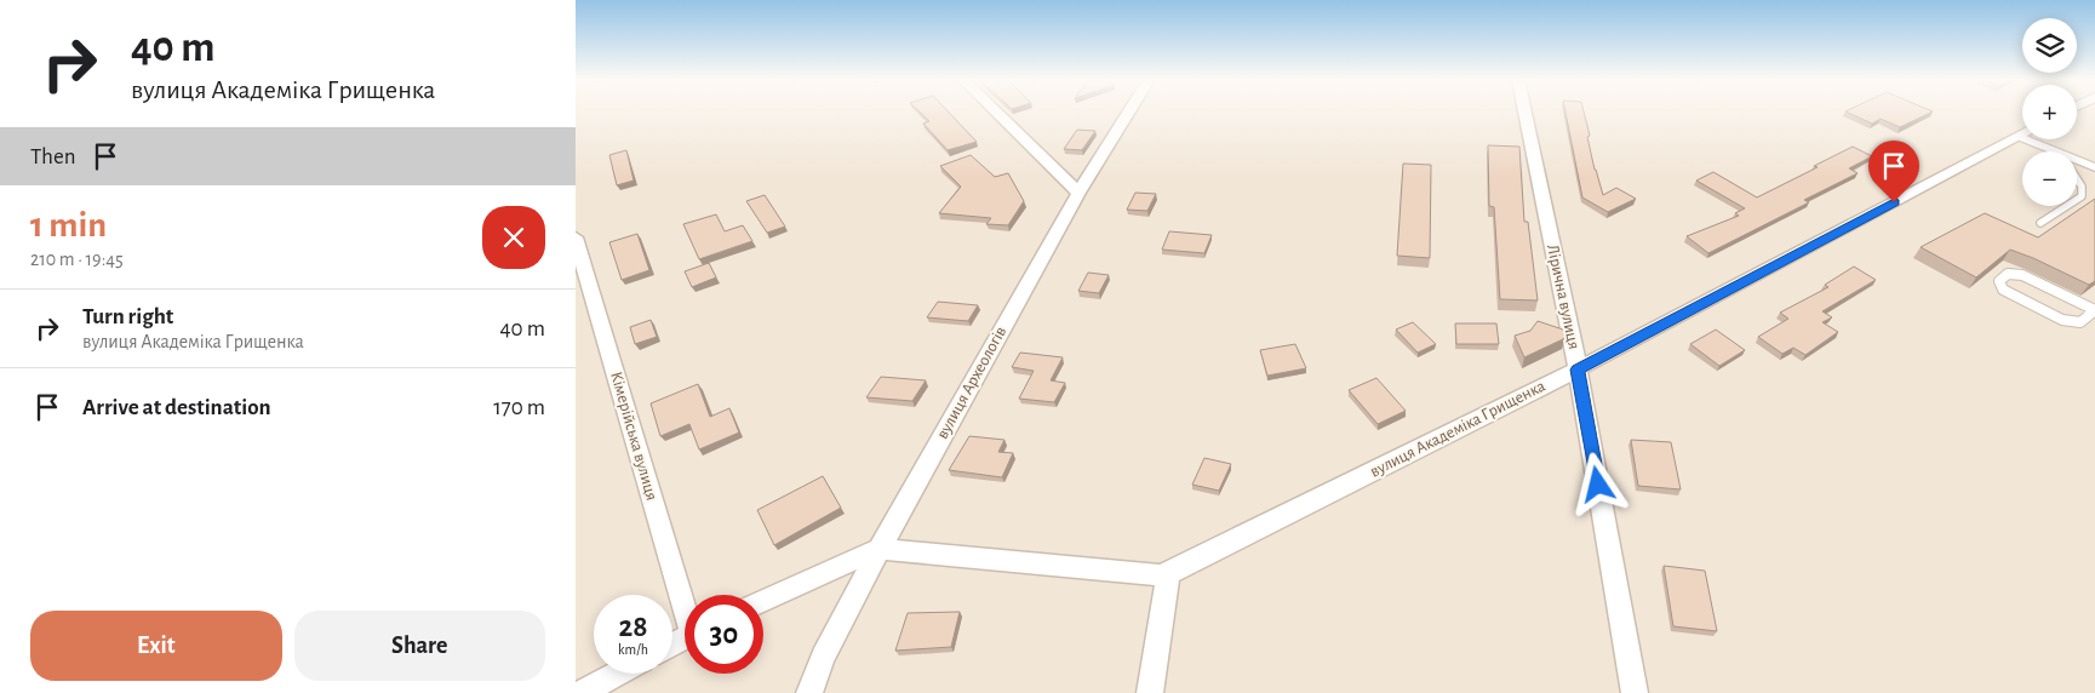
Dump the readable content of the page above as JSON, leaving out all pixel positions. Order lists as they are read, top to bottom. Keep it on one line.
{"streets":{"street":["Лірична вулиця","вулиця Археологів","вулиця Академіка Грищенка","Кімерійська вулиця"]},"crossings":[["Лірична вулиця","вулиця Академіка Грищенка"],["вулиця Археологів","вулиця Академіка Грищенка"]],"page":{"turn":["40 m","вулиця Академіка Грищенка"],"map_buttons":["+","−"],"then":"Then","heading":["1 min","210 m · 19:45"],"list":[{"name":"Turn right","note":"вулиця Академіка Грищенка","value":"40 m"},{"name":"Arrive at destination","value":"170 m"}],"speed":"28 km/h","limit":"30","buttons":["Exit","Share"]}}
